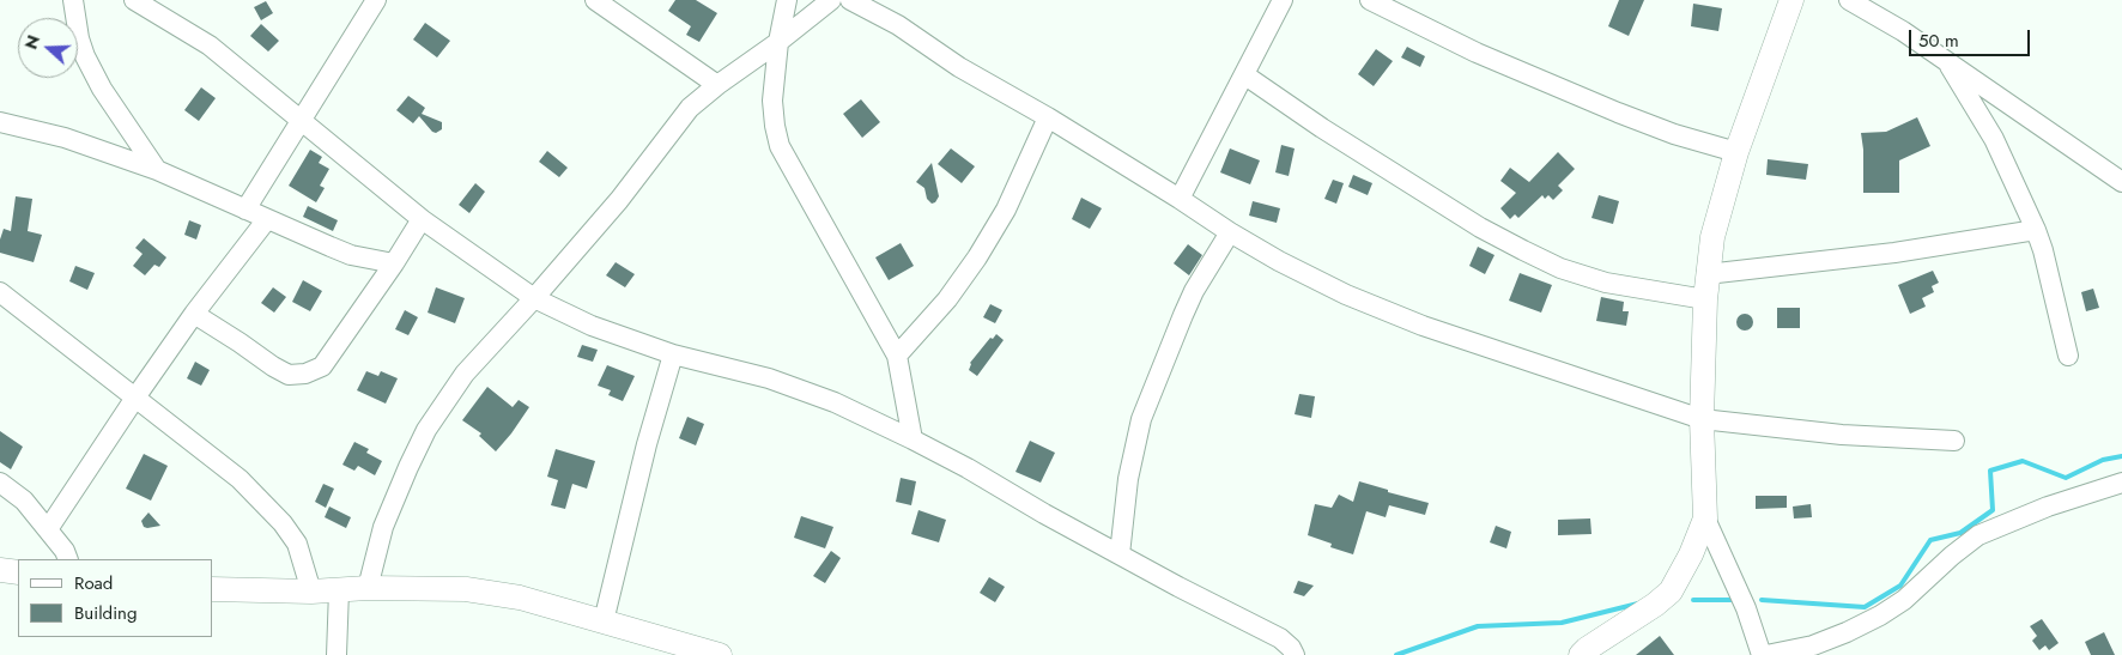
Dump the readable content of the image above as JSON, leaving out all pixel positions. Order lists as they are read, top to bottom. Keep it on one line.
{"legend":["Road","Building"],"scale_bar":"50 m","north":"left"}
